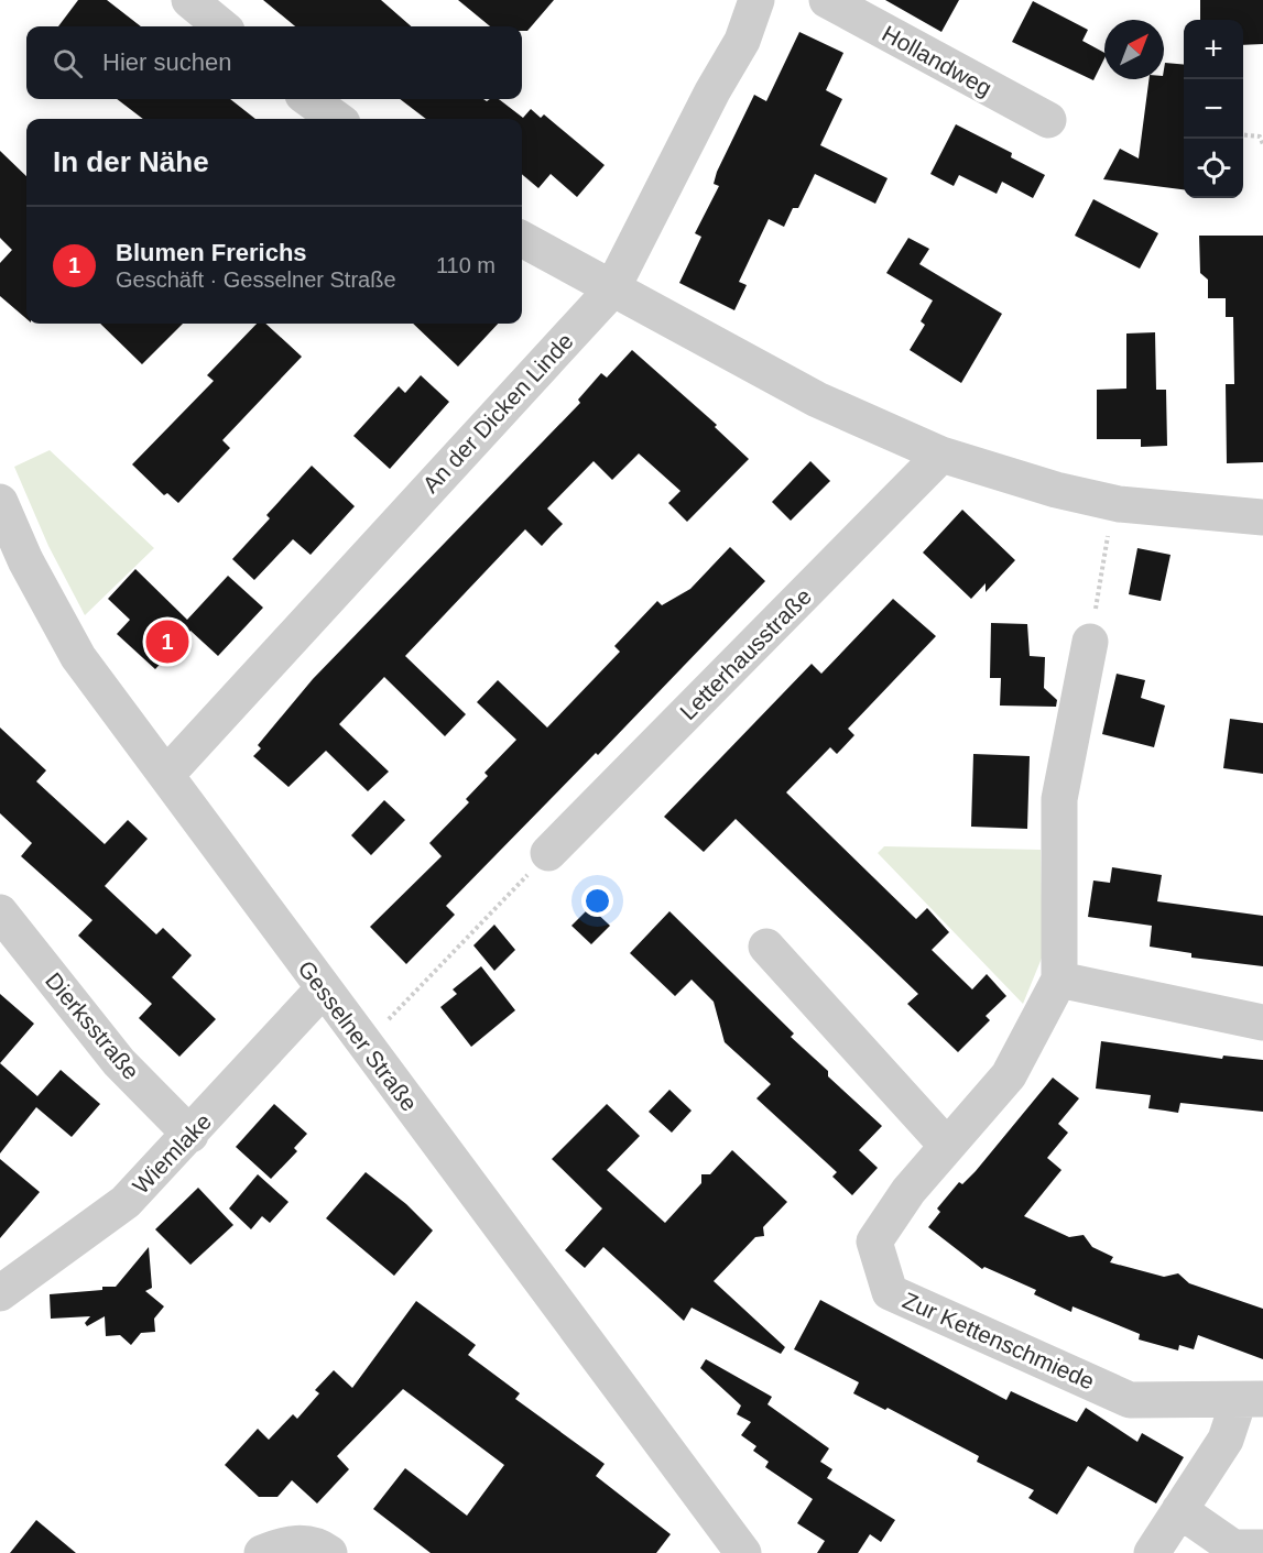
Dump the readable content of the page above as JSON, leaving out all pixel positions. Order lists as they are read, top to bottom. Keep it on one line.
{"streets":{"street":["Hollandweg","An der Dicken Linde","Letterhausstraße","Dierksstraße","Gesselner Straße","Wiemlake","Zur Kettenschmiede"]},"crossings":[["An der Dicken Linde","Gesselner Straße"],["Dierksstraße","Wiemlake"],["Gesselner Straße","Wiemlake"]],"north":"top right","page":{"map_buttons":["+","−"],"search":"Hier suchen","heading":"In der Nähe","list":[{"mark":"1","name":"Blumen Frerichs","note":"Geschäft · Gesselner Straße","value":"110 m"}],"pins":"1"}}
